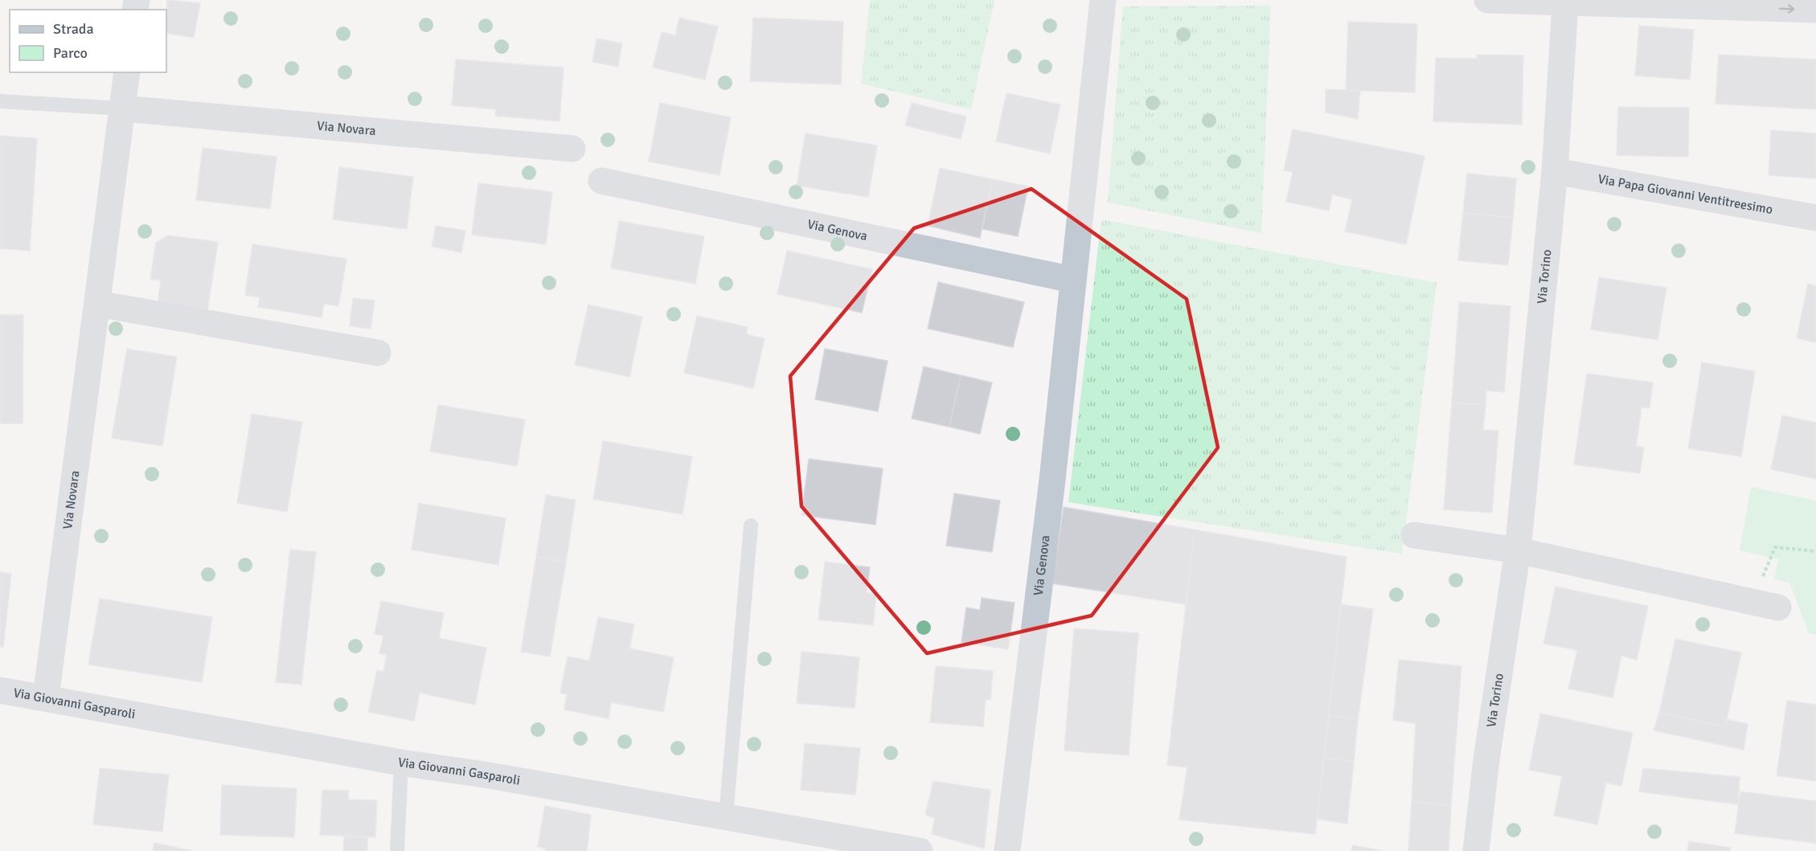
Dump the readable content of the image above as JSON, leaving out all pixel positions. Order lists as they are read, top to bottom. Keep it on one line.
{"streets":{"street":["Via Novara","Via Papa Giovanni Ventitreesimo","Via Genova","Via Torino","Via Giovanni Gasparoli"]},"crossings":[["Via Novara","Via Giovanni Gasparoli"],["Via Papa Giovanni Ventitreesimo","Via Torino"]],"legend":["Strada","Parco"]}
